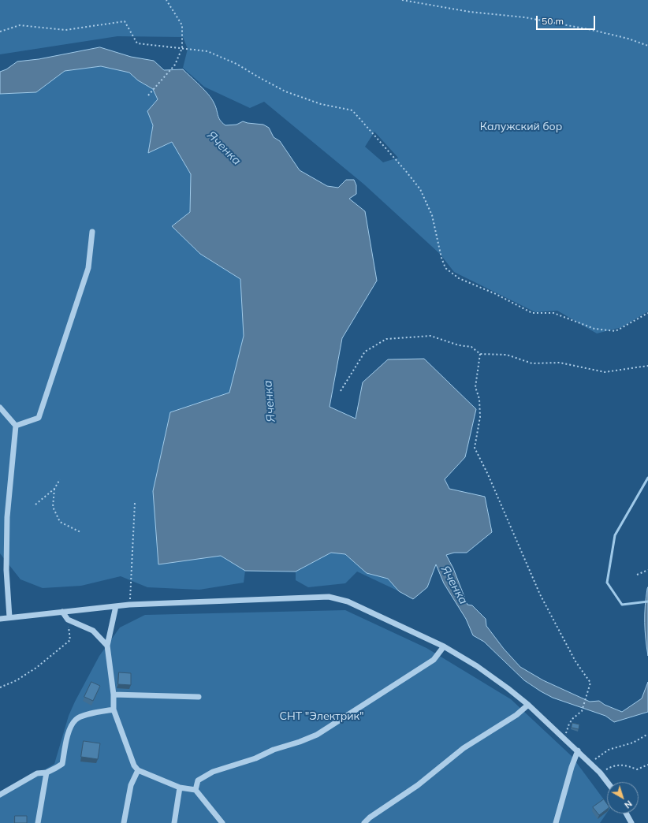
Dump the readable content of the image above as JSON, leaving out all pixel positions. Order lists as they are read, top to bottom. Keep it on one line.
{"water":["Яченка"],"parks":["Калужский бор","СНТ \"Электрик\""],"scale_bar":"50 m","north":"bottom right"}
